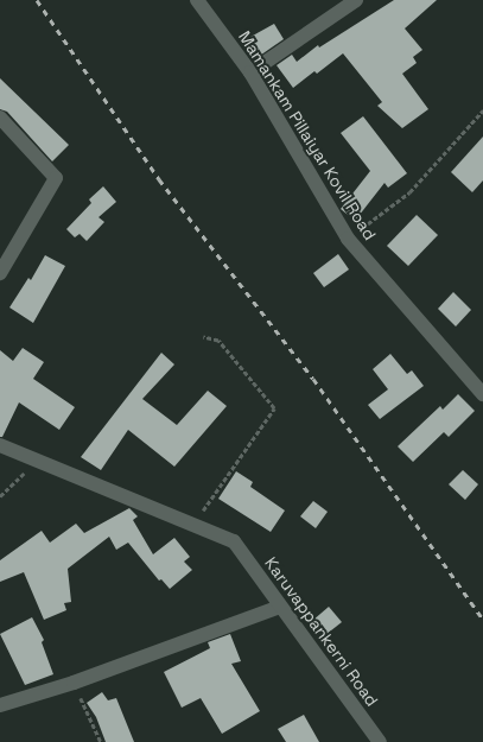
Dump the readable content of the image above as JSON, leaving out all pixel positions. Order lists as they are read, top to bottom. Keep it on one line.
{"streets":{"street":["Mamankam Pillaiyar Kovil Road","Karuvappankerni Road"]}}
